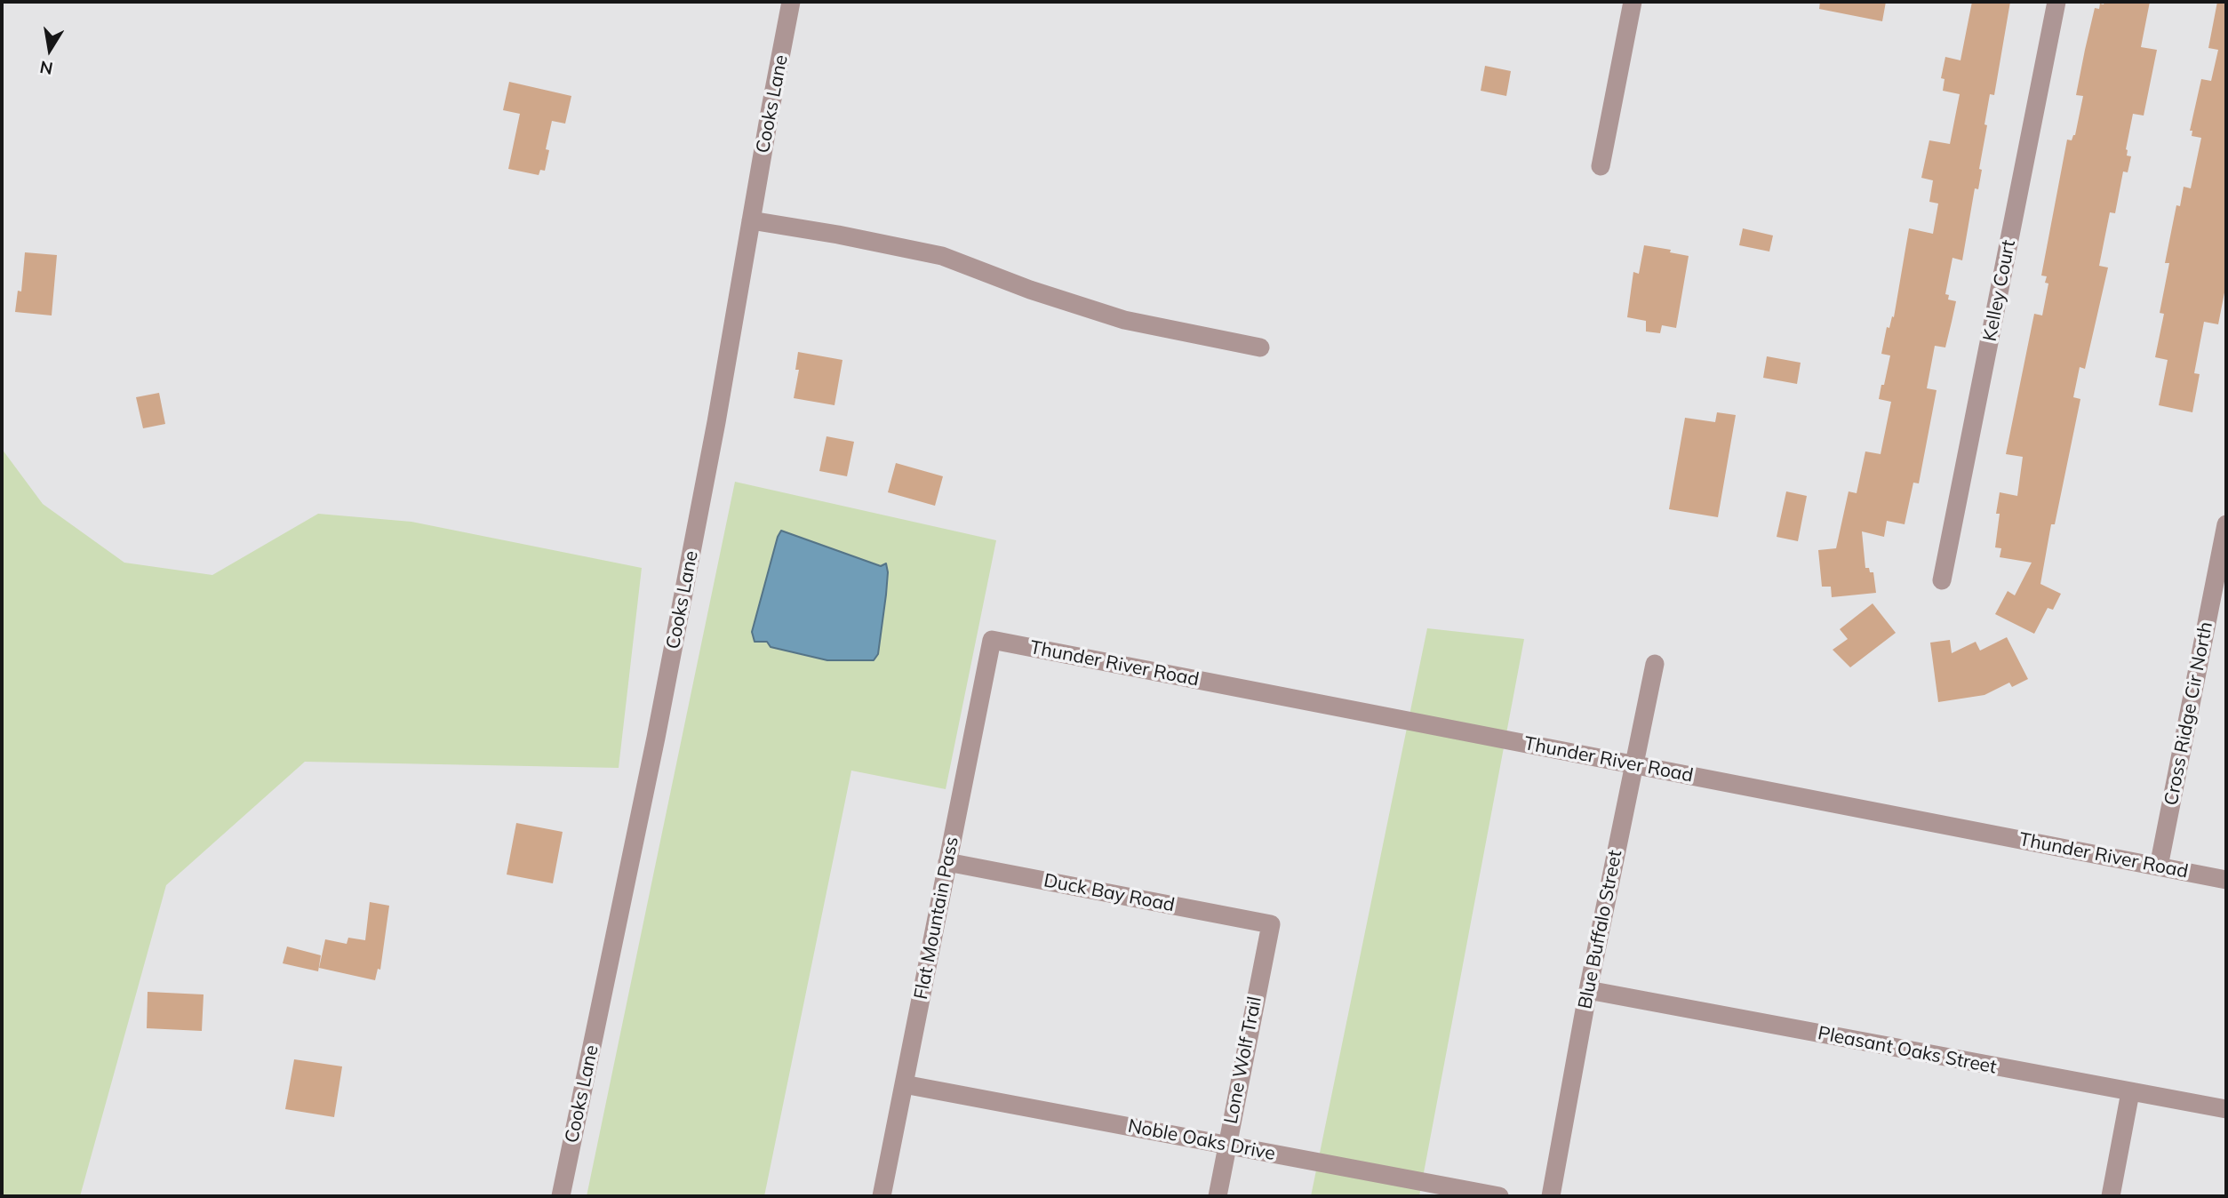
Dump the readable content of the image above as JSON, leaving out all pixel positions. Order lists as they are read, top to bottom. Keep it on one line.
{"streets":{"street":["Cooks Lane","Kelley Court","Thunder River Road","Cross Ridge Cir North","Duck Bay Road","Flat Mountain Pass","Blue Buffalo Street","Pleasant Oaks Street","Lone Wolf Trail","Noble Oaks Drive"]},"crossings":[["Thunder River Road","Cross Ridge Cir North"],["Thunder River Road","Flat Mountain Pass"],["Thunder River Road","Blue Buffalo Street"],["Duck Bay Road","Flat Mountain Pass"],["Duck Bay Road","Lone Wolf Trail"],["Flat Mountain Pass","Noble Oaks Drive"],["Blue Buffalo Street","Pleasant Oaks Street"],["Lone Wolf Trail","Noble Oaks Drive"]],"north":"bottom"}
